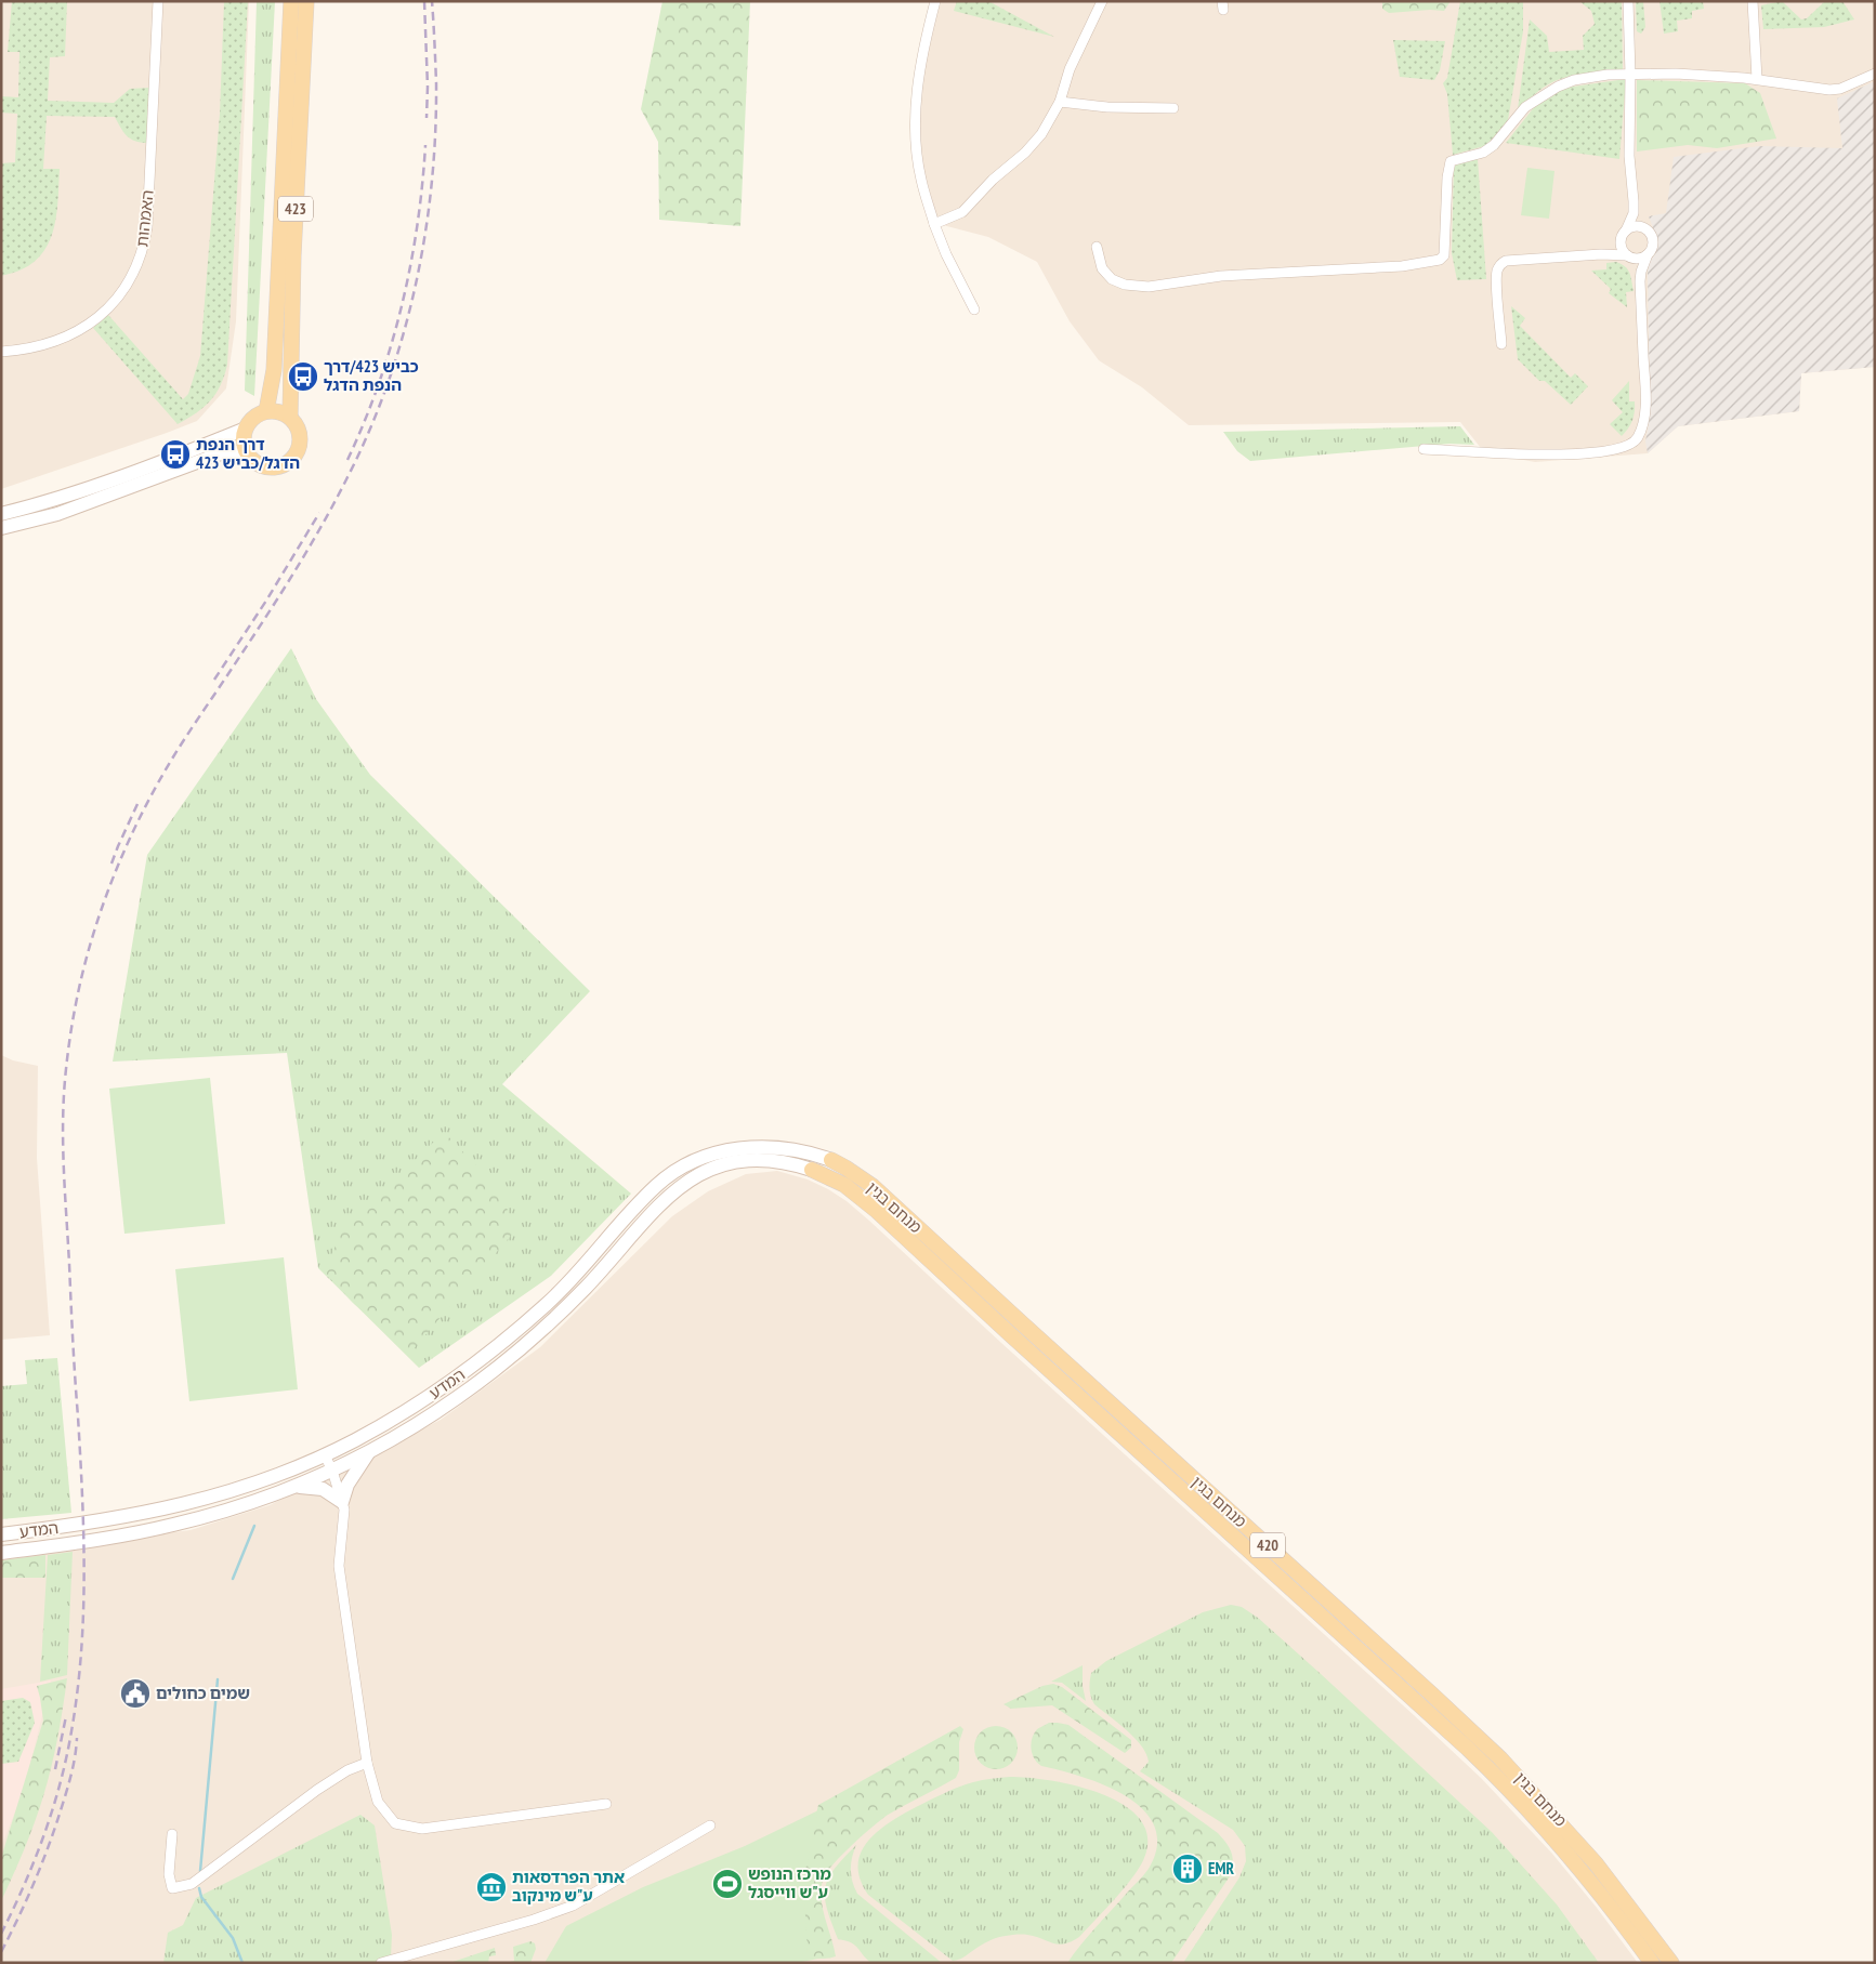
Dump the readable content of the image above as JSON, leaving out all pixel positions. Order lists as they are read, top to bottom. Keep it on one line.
{"streets":{"main road":["423","מנחם בגין","המדע","420"],"street":["האמהות"]},"crossings":[["מנחם בגין","המדע"]],"places":{"bus stop":["כביש 423/דרך הנפת הדגל","דרך הנפת הדגל/כביש 423"],"public building":["שמים כחולים"],"building":["EMR"],"sports":["מרכז הנופש ע\"ש ווייסגל"],"museum":["אתר הפרדסאות ע\"ש מינקוב"]}}
